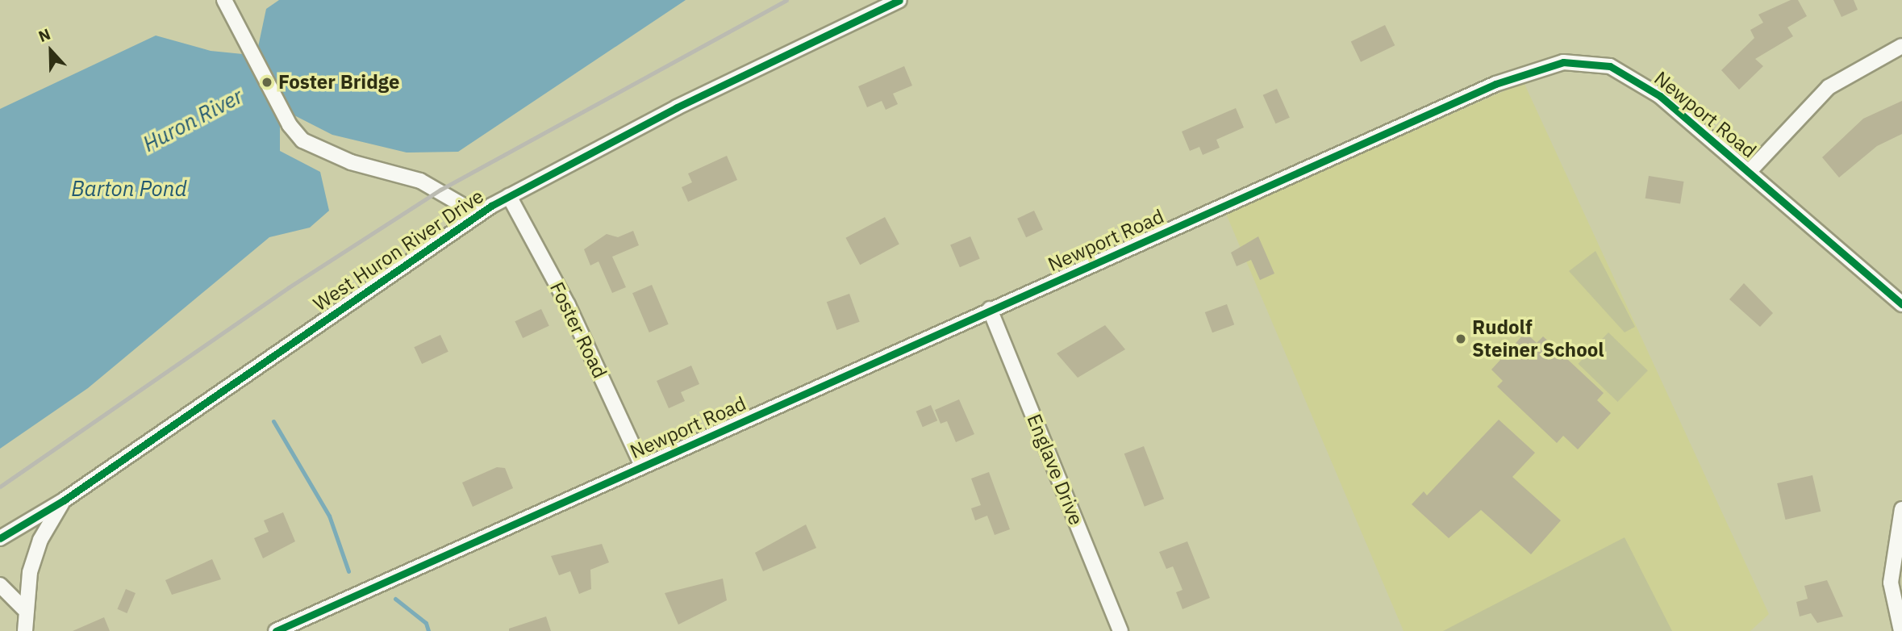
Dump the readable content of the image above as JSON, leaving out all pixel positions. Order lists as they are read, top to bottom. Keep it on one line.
{"streets":{"street":["Newport Road","West Huron River Drive","Foster Road","Englave Drive"]},"crossings":[["Newport Road","Foster Road"],["Newport Road","Englave Drive"],["West Huron River Drive","Foster Road"]],"water":["Huron River","Barton Pond"],"places":["Foster Bridge","Rudolf Steiner School"],"north":"top"}
